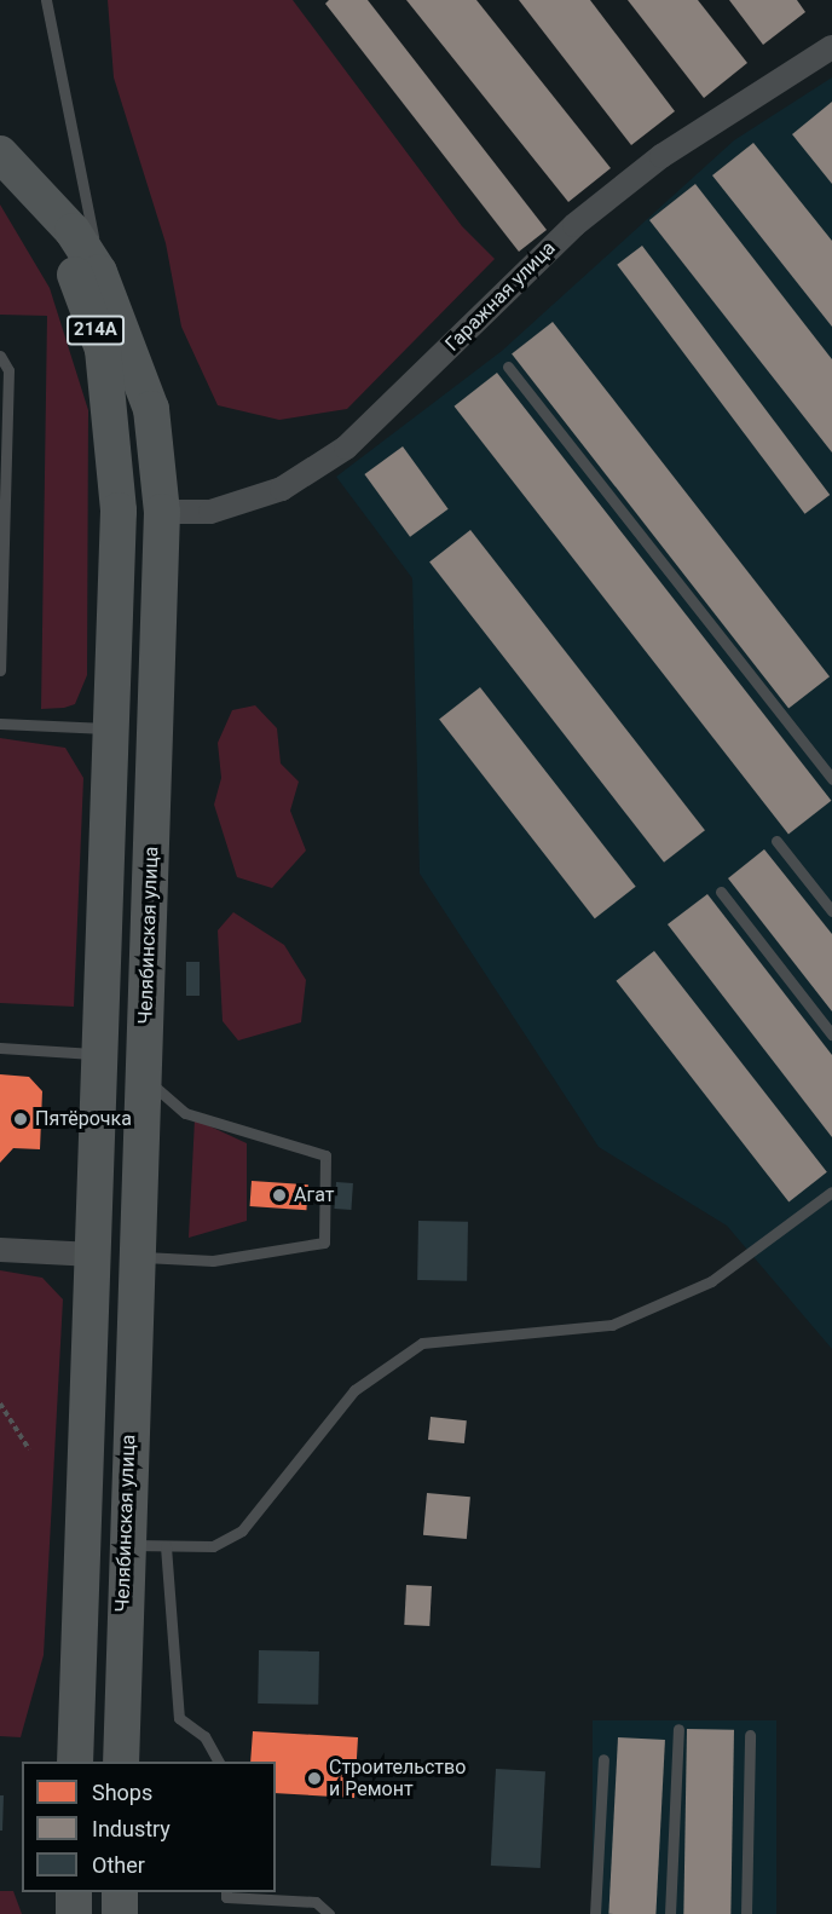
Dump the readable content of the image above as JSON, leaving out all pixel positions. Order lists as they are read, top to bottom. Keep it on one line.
{"streets":{"main road":["214А","Челябинская улица"],"street":["Гаражная улица"]},"crossings":[["Гаражная улица","Челябинская улица"]],"places":["Пятёрочка","Агат","Строительство и Ремонт"],"legend":["Shops","Industry","Other"]}
